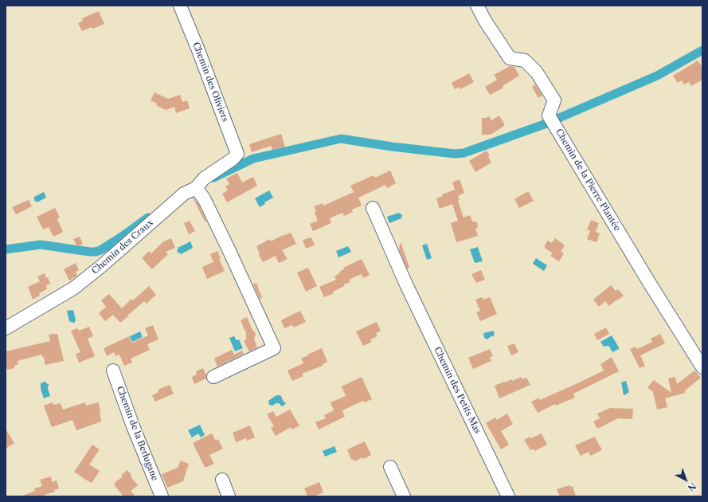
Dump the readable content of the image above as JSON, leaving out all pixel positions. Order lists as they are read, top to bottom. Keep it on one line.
{"streets":{"street":["Chemin des Oliviers","Chemin de la Pierre Plantée","Chemin des Craux","Chemin des Petits Mas","Chemin de la Berlugane"]},"crossings":[["Chemin des Oliviers","Chemin des Craux"]],"north":"bottom right"}
